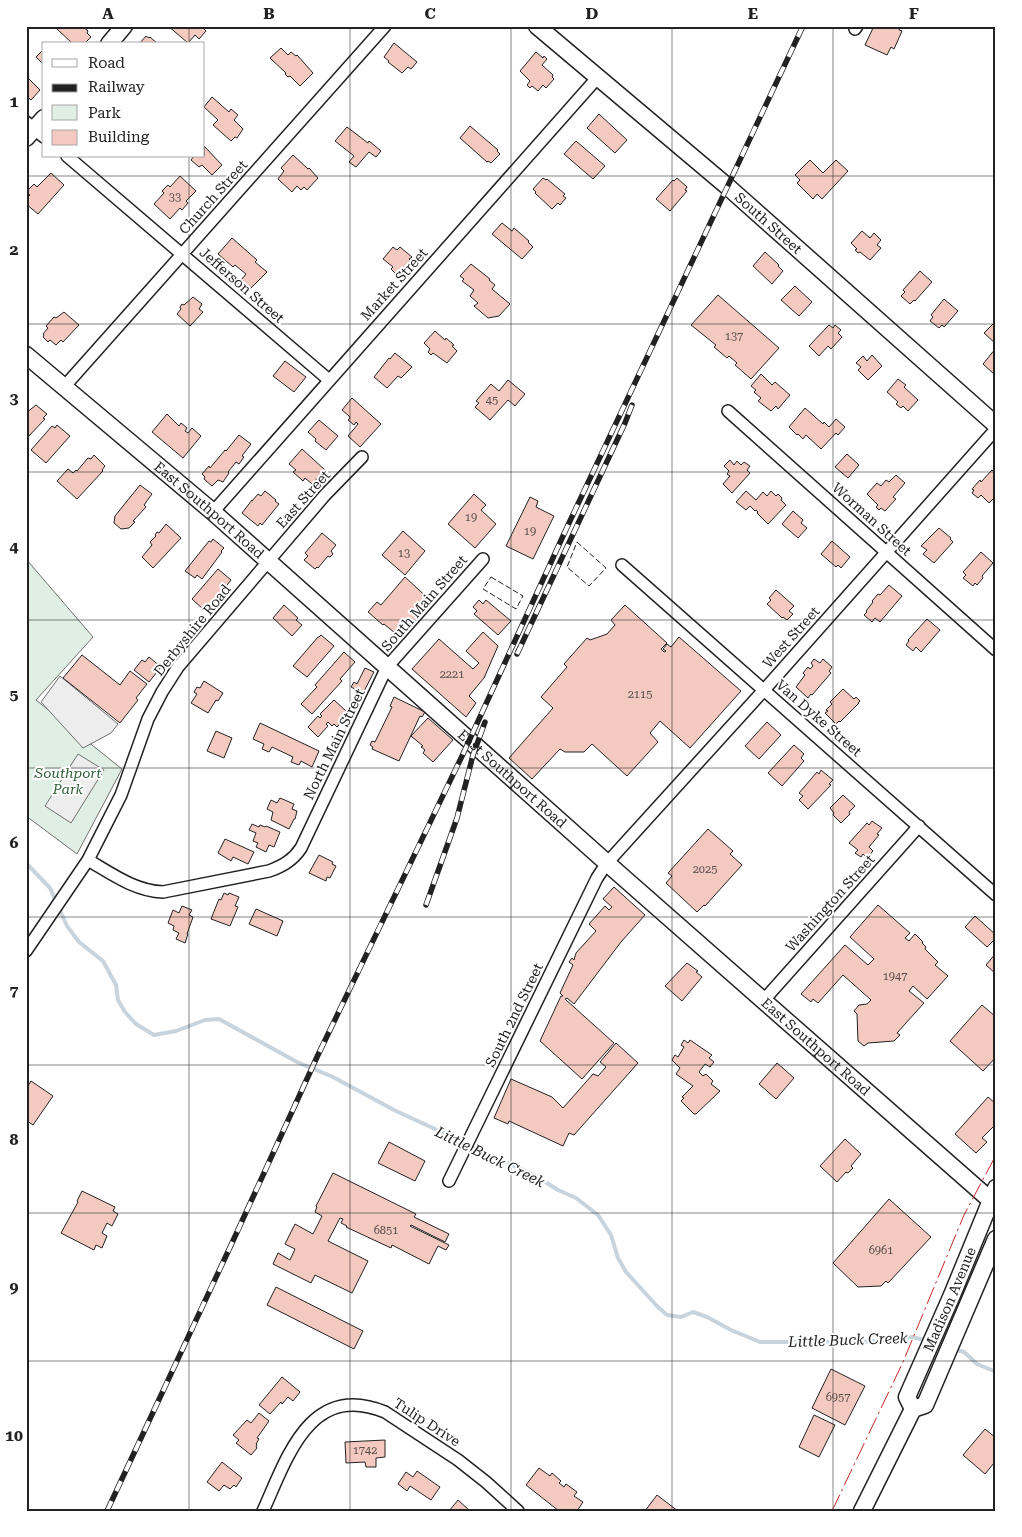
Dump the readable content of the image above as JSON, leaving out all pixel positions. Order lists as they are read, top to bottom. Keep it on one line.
{"streets":{"main road":["South Street","East Southport Road","Madison Avenue"],"street":["Church Street","Market Street","Jefferson Street","East Street","Worman Street","South Main Street","Derbyshire Road","West Street","Van Dyke Street","North Main Street","Washington Street","South 2nd Street","Tulip Drive"]},"crossings":[["Church Street","Jefferson Street"],["Church Street","East Southport Road"],["South Street","Market Street"],["Market Street","Jefferson Street"],["Market Street","East Southport Road"],["East Street","East Southport Road"],["East Street","Derbyshire Road"],["East Southport Road","South Main Street"],["East Southport Road","Derbyshire Road"],["East Southport Road","West Street"],["East Southport Road","North Main Street"],["East Southport Road","Washington Street"],["East Southport Road","South 2nd Street"],["East Southport Road","Madison Avenue"],["Worman Street","West Street"],["South Main Street","North Main Street"],["Derbyshire Road","North Main Street"],["West Street","Van Dyke Street"],["West Street","South 2nd Street"],["Van Dyke Street","Washington Street"]],"water":["Little Buck Creek"],"parks":["Southport Park"],"house_numbers":["33","137","45","19","19","13","2221","2115","2025","1947","6851","6961","6957","1742"],"legend":["Road","Railway","Park","Building"],"grid":{"columns":["A","B","C","D","E","F"],"rows":["1","2","3","4","5","6","7","8","9","10"]}}
